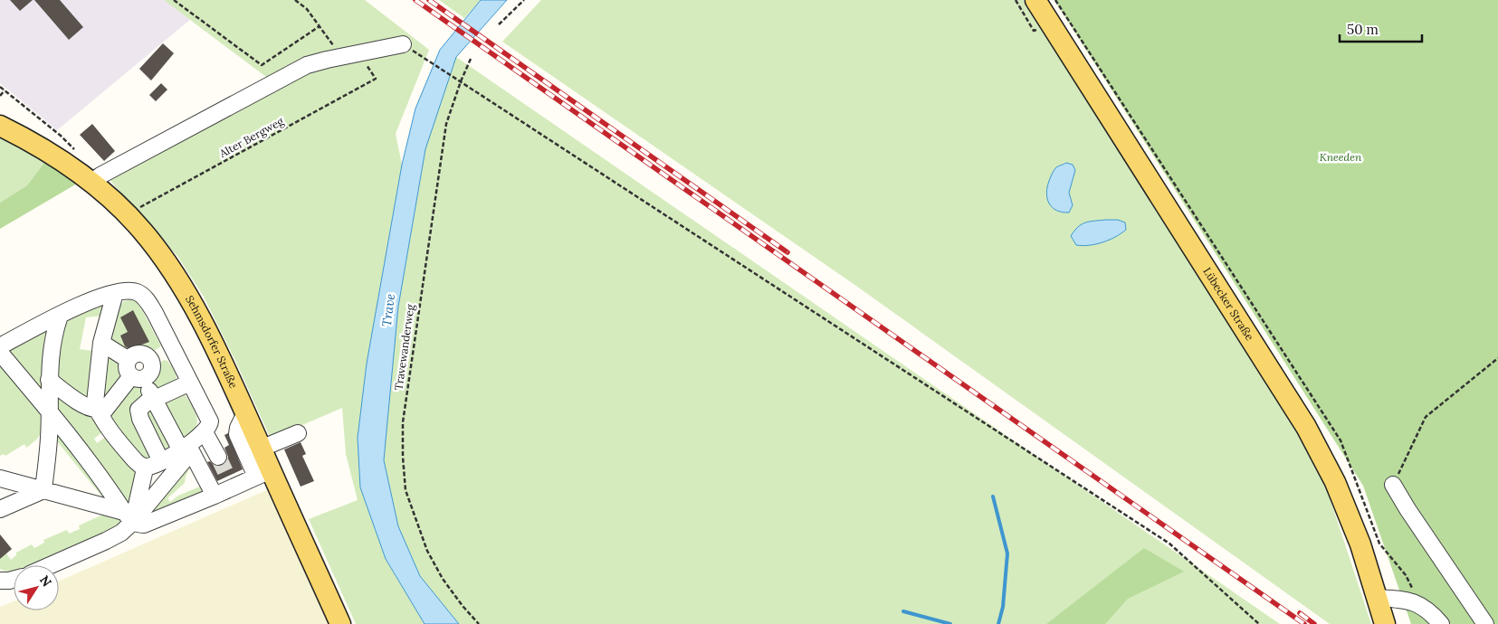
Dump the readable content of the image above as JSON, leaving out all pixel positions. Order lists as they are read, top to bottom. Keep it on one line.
{"streets":{"main road":["Lübecker Straße","Sehmsdorfer Straße"],"path":["Alter Bergweg","Travewanderweg"]},"water":["Trave"],"parks":["Kneeden"],"scale_bar":"50 m","north":"top right"}
